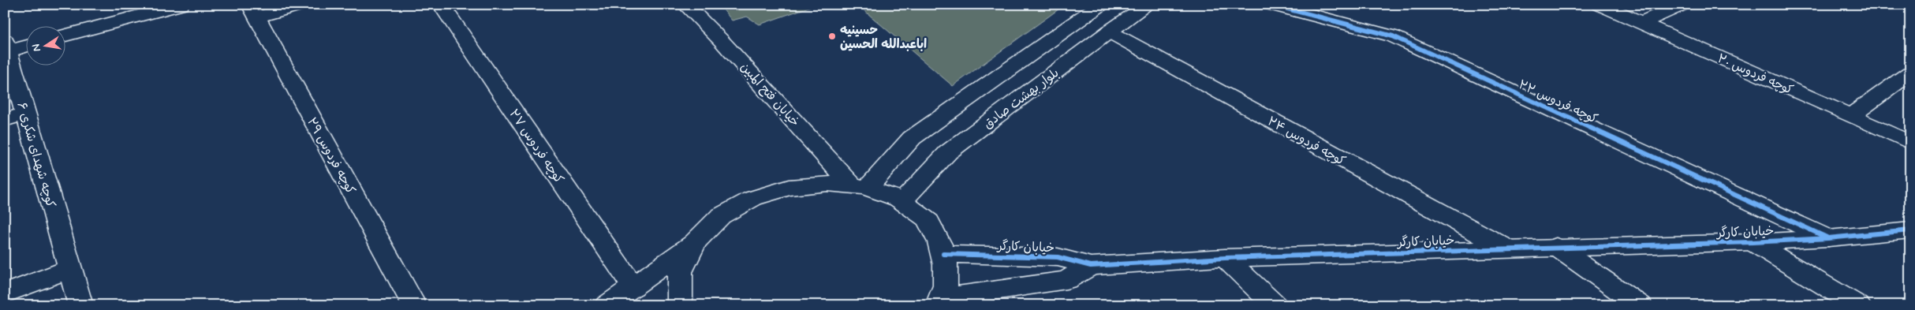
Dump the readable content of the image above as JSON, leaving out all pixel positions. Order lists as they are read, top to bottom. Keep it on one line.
{"streets":{"street":["کوچه فردوس ۲۰","خیابان فتح المبین","بلوار بهشت صادق","کوچه فردوس ۲۲","کوچه فردوس ۲۴","کوچه فردوس ۲۷","کوچه شهدای شکری ۶","کوچه فردوس ۲۹","خیابان کارگر"]},"crossings":[["بلوار بهشت صادق","کوچه فردوس ۲۴"],["کوچه فردوس ۲۲","خیابان کارگر"],["کوچه فردوس ۲۴","خیابان کارگر"]],"places":["حسینیه اباعبدالله الحسین"],"north":"left"}
